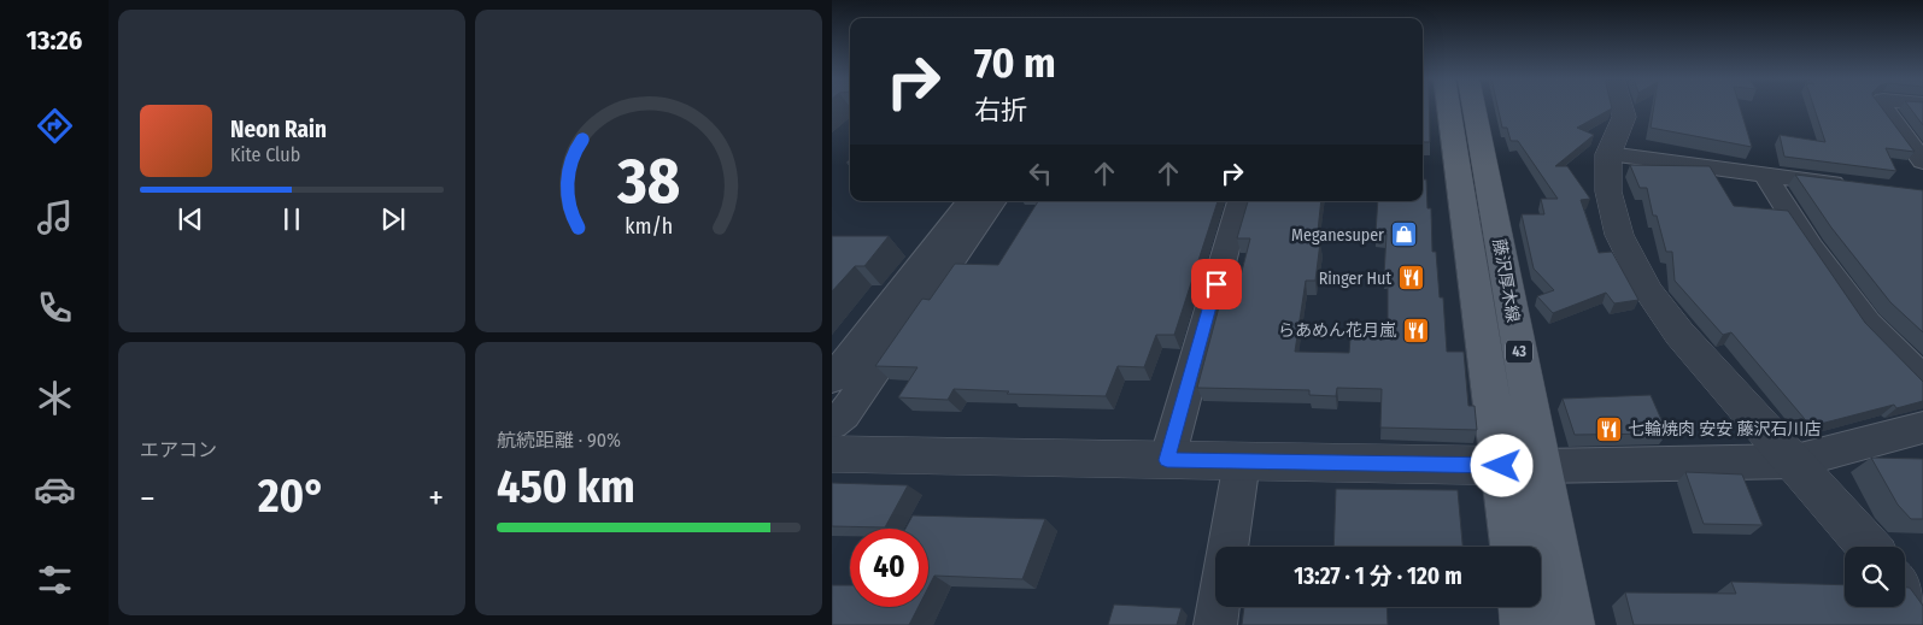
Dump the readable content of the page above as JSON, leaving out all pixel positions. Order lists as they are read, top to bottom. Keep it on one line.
{"streets":{"main road":["藤沢厚木線","43"]},"places":{"shop":["Meganesuper"],"restaurant":["Ringer Hut","らあめん花月嵐","七輪焼肉 安安 藤沢石川店"]},"page":{"tabs":"13:26","turn":["70 m","右折"],"song":["Neon Rain","Kite Club"],"tile":["エアコン",["航続距離 · 90%","450 km"]],"heat":["−","20°","+"],"limit":"40","trip":"13:27 · 1 分 · 120 m","gauge":["38","km/h"]}}
